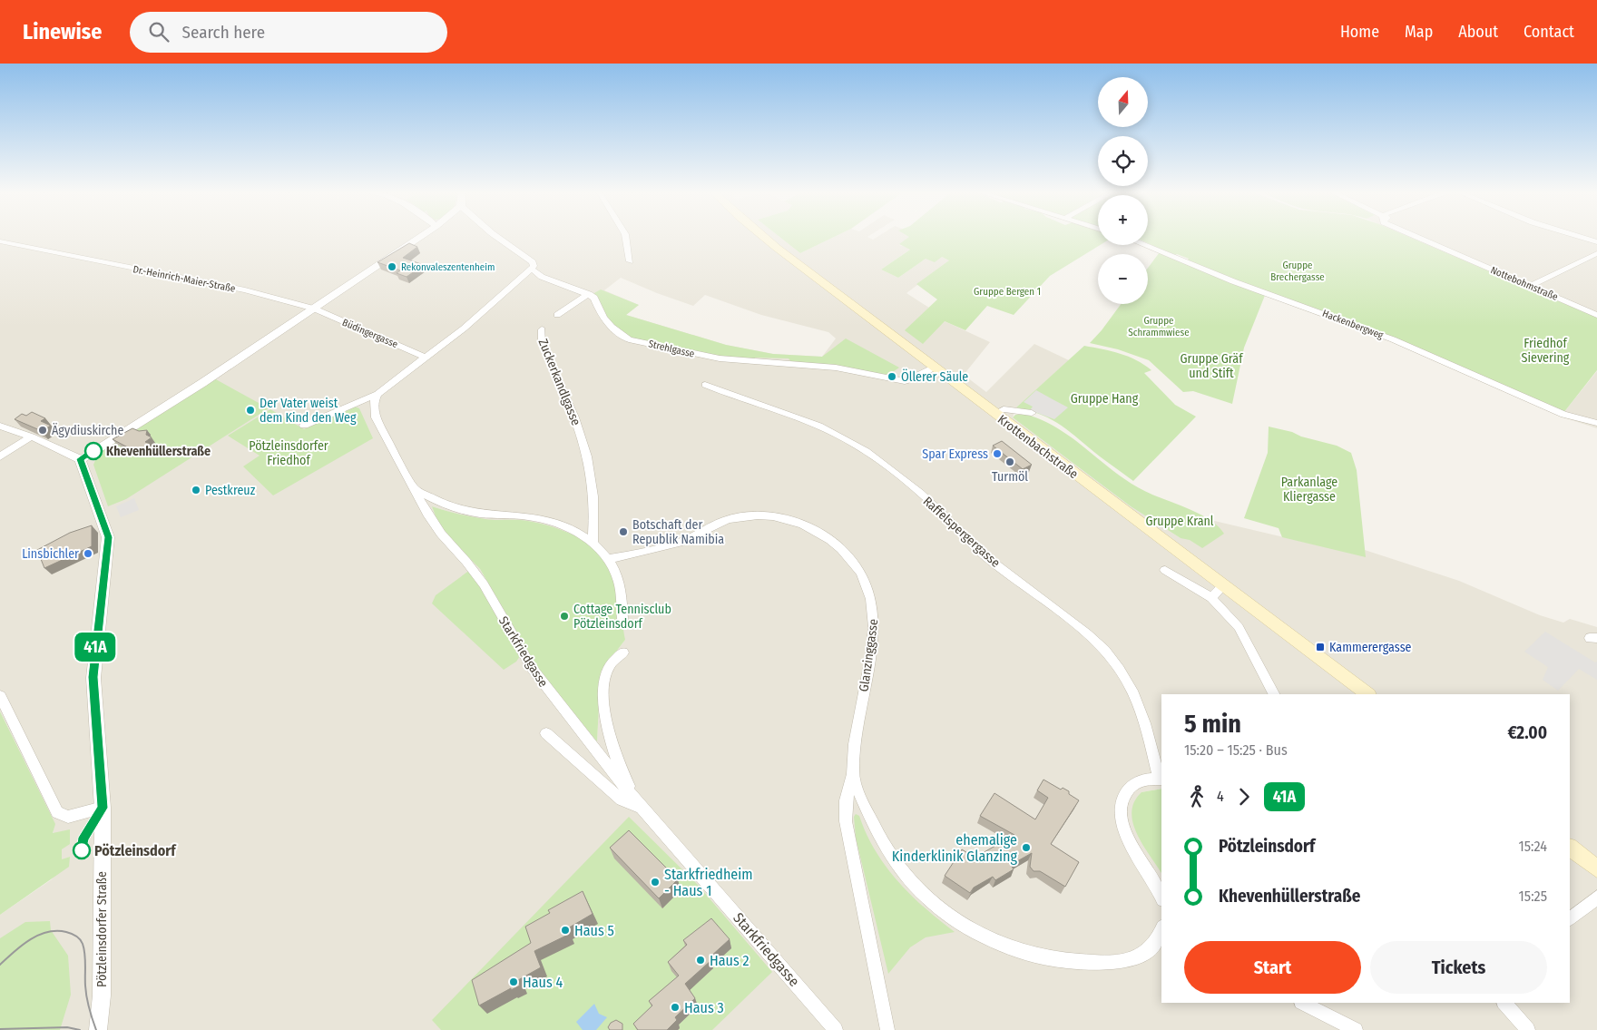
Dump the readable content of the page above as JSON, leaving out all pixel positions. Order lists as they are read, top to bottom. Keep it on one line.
{"streets":{"main road":["Krottenbachstraße"],"street":["Dr.-Heinrich-Maier-Straße","Nottebohmstraße","Hackenbergweg","Büdingergasse","Strehlgasse","Zuckerkandlgasse","Raffelspergergasse","Starkfriedgasse","Glanzinggasse","Pötzleinsdorfer Straße"]},"crossings":[["Dr.-Heinrich-Maier-Straße","Büdingergasse"],["Strehlgasse","Krottenbachstraße"],["Zuckerkandlgasse","Starkfriedgasse"],["Starkfriedgasse","Glanzinggasse"]],"parks":["Gruppe Brechergasse","Gruppe Bergen 1","Gruppe Schrammwiese","Friedhof Sievering","Gruppe Gräf und Stift","Gruppe Hang","Pötzleinsdorfer Friedhof","Parkanlage Kliergasse","Gruppe Kranl"],"places":{"other":["Rekonvaleszentenheim","Öllerer Säule","Der Vater weist dem Kind den Weg","Ägydiuskirche","Khevenhüllerstraße","Spar Express","Turmöl","Pestkreuz","Botschaft der Republik Namibia","Linsbichler","Cottage Tennisclub Pötzleinsdorf","ehemalige Kinderklinik Glanzing","Pötzleinsdorf","Starkfriedheim - Haus 1","Haus 5","Haus 2","Haus 4","Haus 3"],"transit":["Kammerergasse"]},"lines":["bus line 41A"],"north":"top","page":{"header":"Linewise","search":"Search here","nav":["Home","Map","About","Contact"],"on_map":"41A","map_buttons":["+","−"],"heading":["5 min","15:20 – 15:25 · Bus","€2.00"],"legs":["4","41A"],"list":[{"name":"Pötzleinsdorf","value":"15:24"},{"name":"Khevenhüllerstraße","value":"15:25"}],"buttons":["Start","Tickets"]}}
